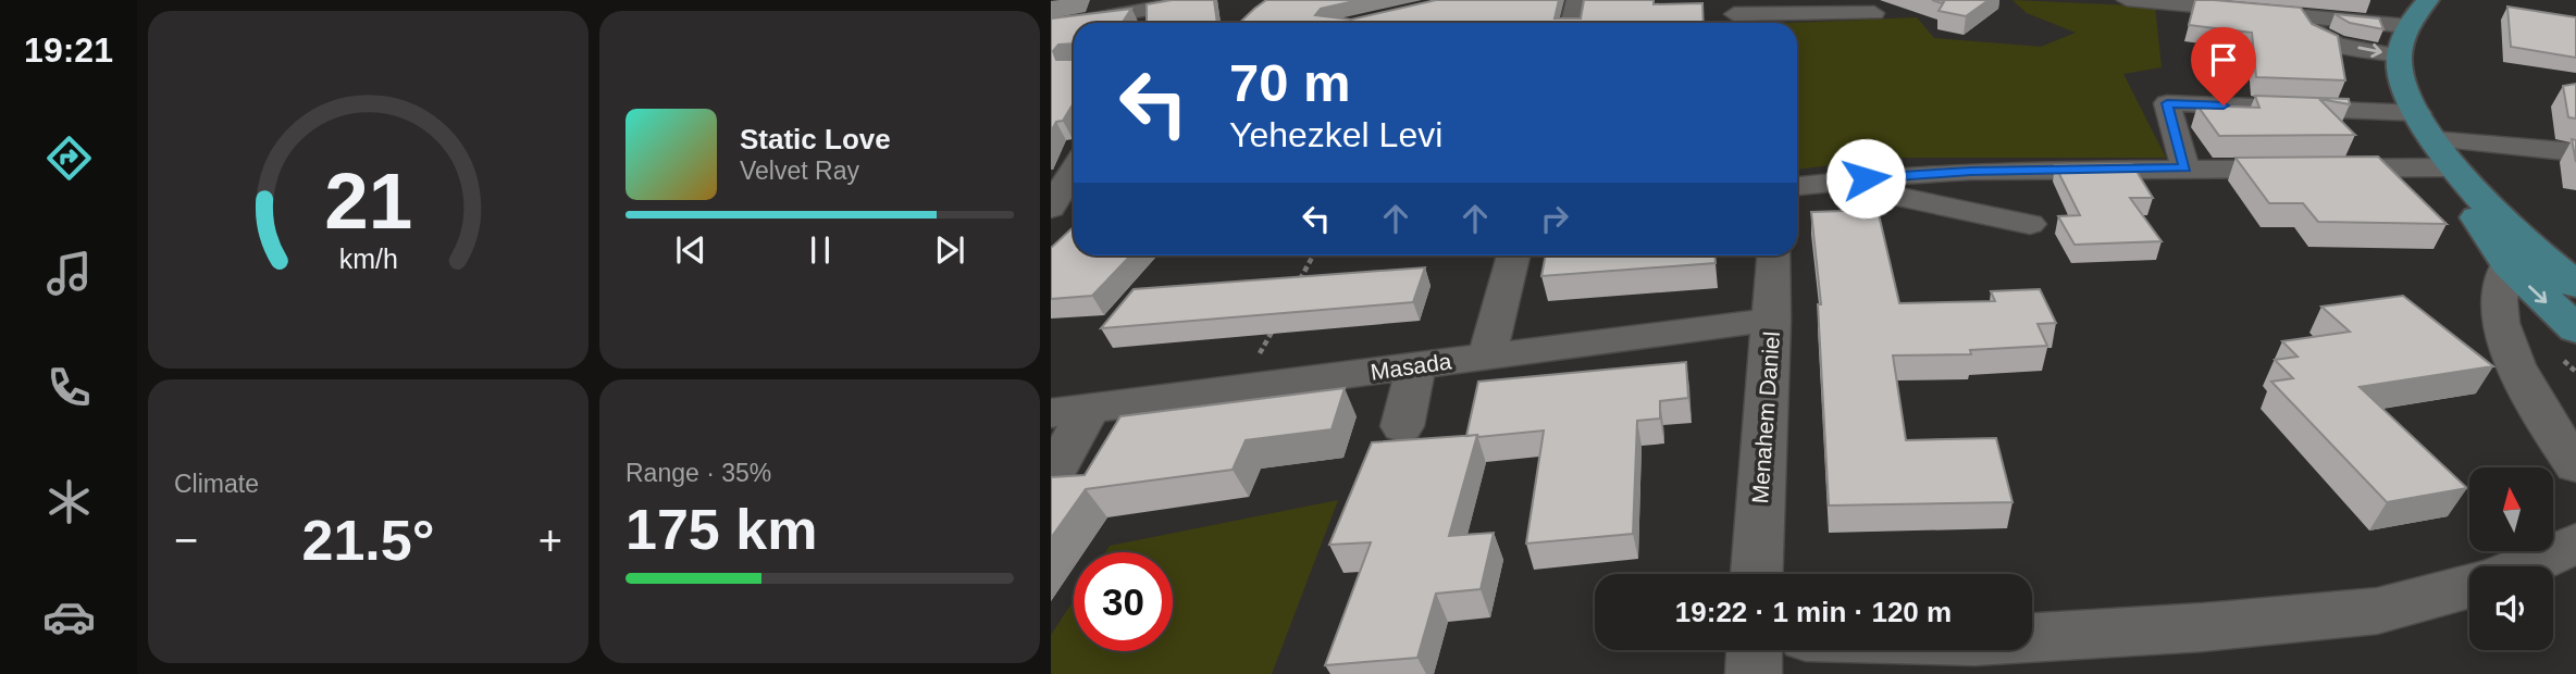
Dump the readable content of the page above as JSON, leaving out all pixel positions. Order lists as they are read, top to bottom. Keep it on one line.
{"streets":{"street":["Masada","Menahem Daniel"]},"crossings":[["Masada","Menahem Daniel"]],"north":"top","page":{"tabs":"19:21","turn":["70 m","Yehezkel Levi"],"song":["Static Love","Velvet Ray"],"tile":["Climate",["Range · 35%","175 km"]],"heat":["−","21.5°","+"],"limit":"30","trip":"19:22 · 1 min · 120 m","gauge":["21","km/h"]}}
